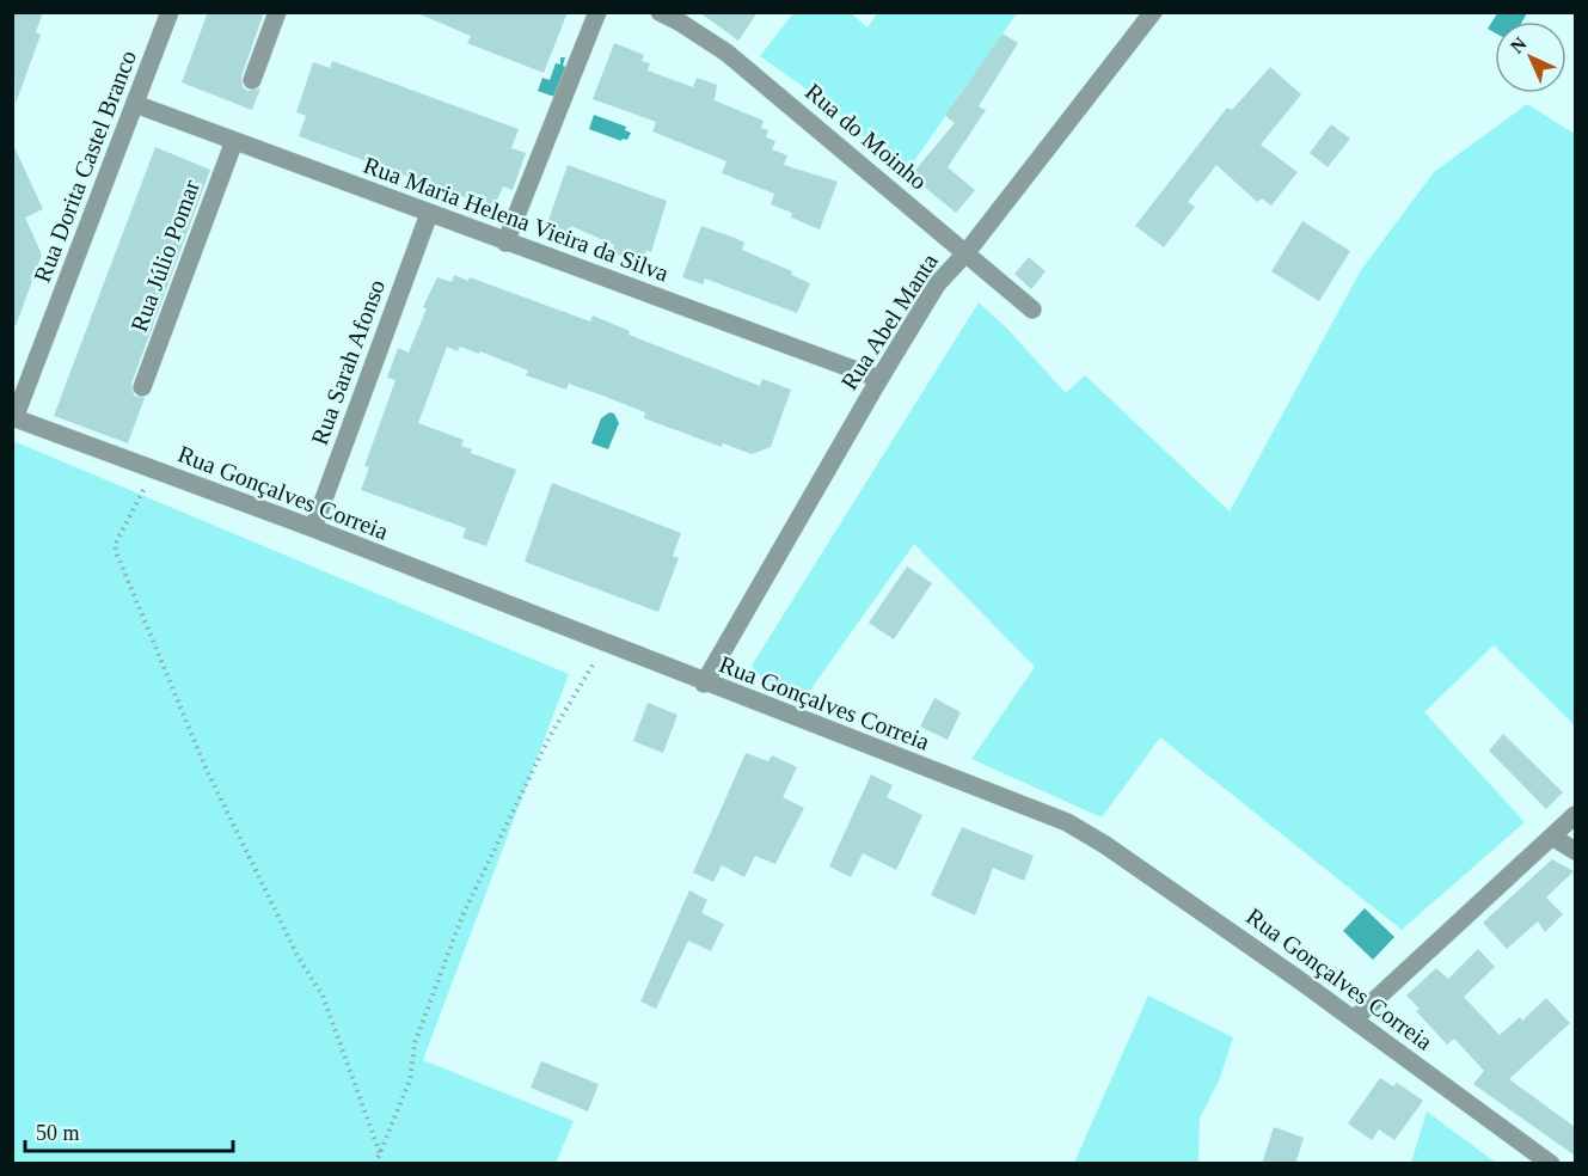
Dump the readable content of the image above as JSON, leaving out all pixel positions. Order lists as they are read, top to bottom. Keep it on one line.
{"streets":{"street":["Rua do Moinho","Rua Dorita Castel Branco","Rua Maria Helena Vieira da Silva","Rua Júlio Pomar","Rua Abel Manta","Rua Sarah Afonso","Rua Gonçalves Correia"]},"crossings":[["Rua do Moinho","Rua Abel Manta"],["Rua Dorita Castel Branco","Rua Maria Helena Vieira da Silva"],["Rua Dorita Castel Branco","Rua Gonçalves Correia"],["Rua Maria Helena Vieira da Silva","Rua Júlio Pomar"],["Rua Maria Helena Vieira da Silva","Rua Abel Manta"],["Rua Maria Helena Vieira da Silva","Rua Sarah Afonso"],["Rua Abel Manta","Rua Gonçalves Correia"],["Rua Sarah Afonso","Rua Gonçalves Correia"]],"scale_bar":"50 m","north":"top left"}
